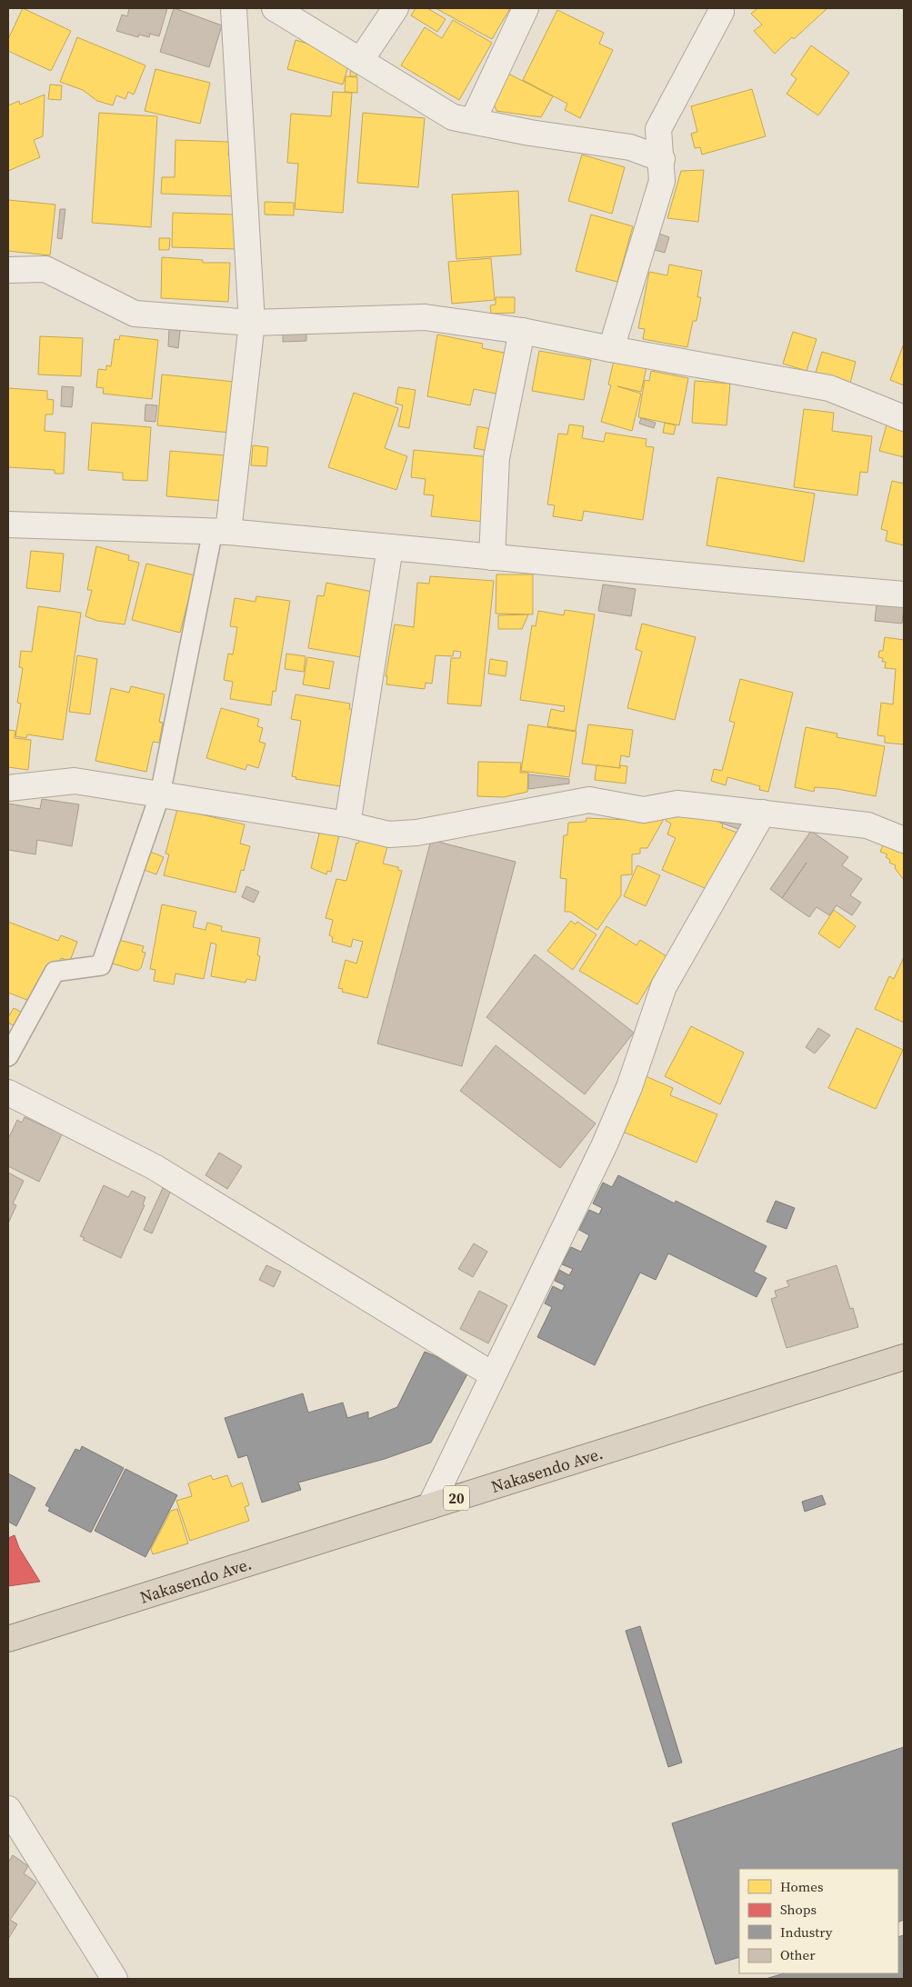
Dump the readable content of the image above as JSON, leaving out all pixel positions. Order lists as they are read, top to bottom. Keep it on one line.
{"streets":{"highway":["Nakasendo Ave.","20"]},"legend":["Homes","Shops","Industry","Other"]}
